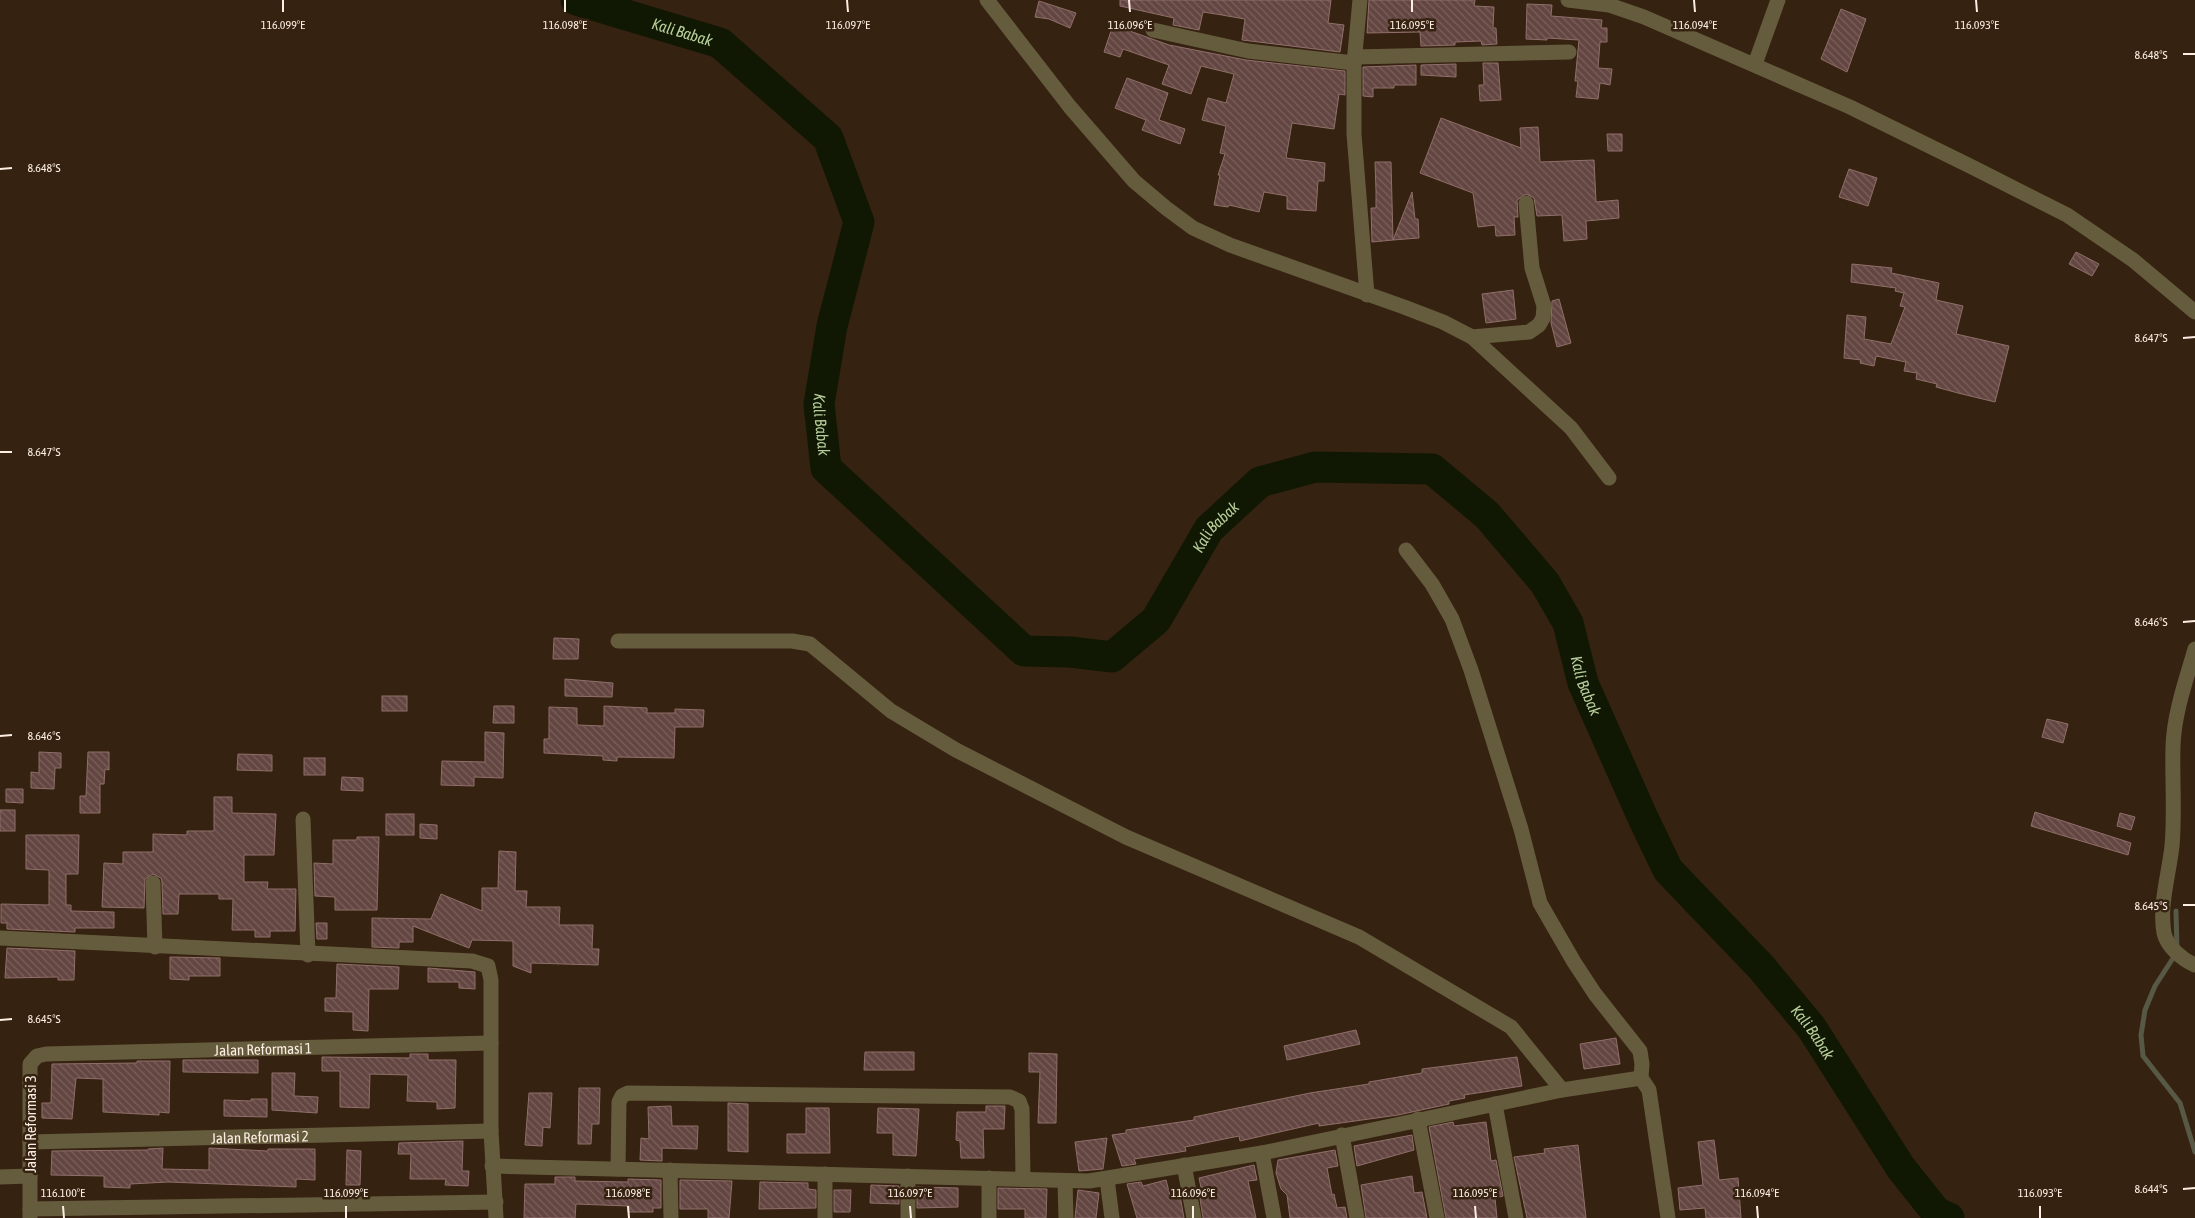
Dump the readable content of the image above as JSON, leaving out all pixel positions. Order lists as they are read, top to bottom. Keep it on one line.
{"streets":{"street":["Jalan Reformasi 1","Jalan Reformasi 3","Jalan Reformasi 2"]},"crossings":[["Jalan Reformasi 1","Jalan Reformasi 3"],["Jalan Reformasi 3","Jalan Reformasi 2"]],"water":["Kali Babak"],"coordinates":["116.099°E","116.098°E","116.097°E","116.096°E","116.095°E","116.094°E","116.093°E","8.648°S","8.647°S","8.646°S","8.645°S","8.644°S","116.100°E"]}
